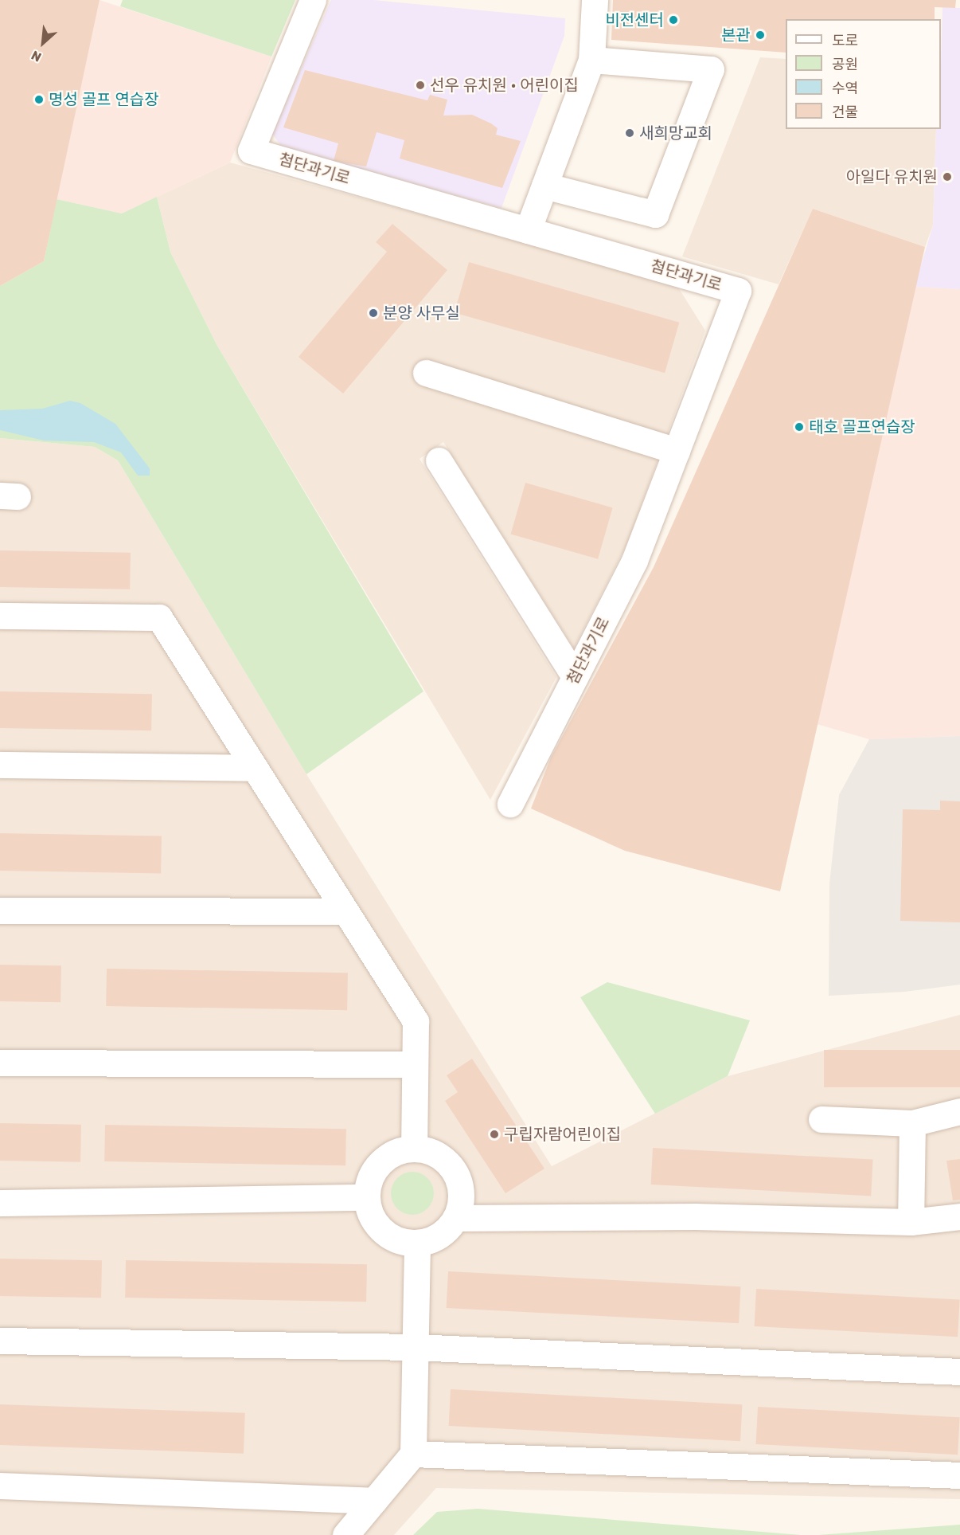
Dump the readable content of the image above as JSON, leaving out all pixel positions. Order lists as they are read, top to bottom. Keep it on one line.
{"streets":{"street":["첨단과기로"]},"places":["비전센터","본관","선우 유치원 · 어린이집","명성 골프 연습장","새희망교회","아일다 유치원","분양 사무실","태호 골프연습장","구립자람어린이집"],"legend":["도로","공원","수역","건물"],"north":"bottom left"}
